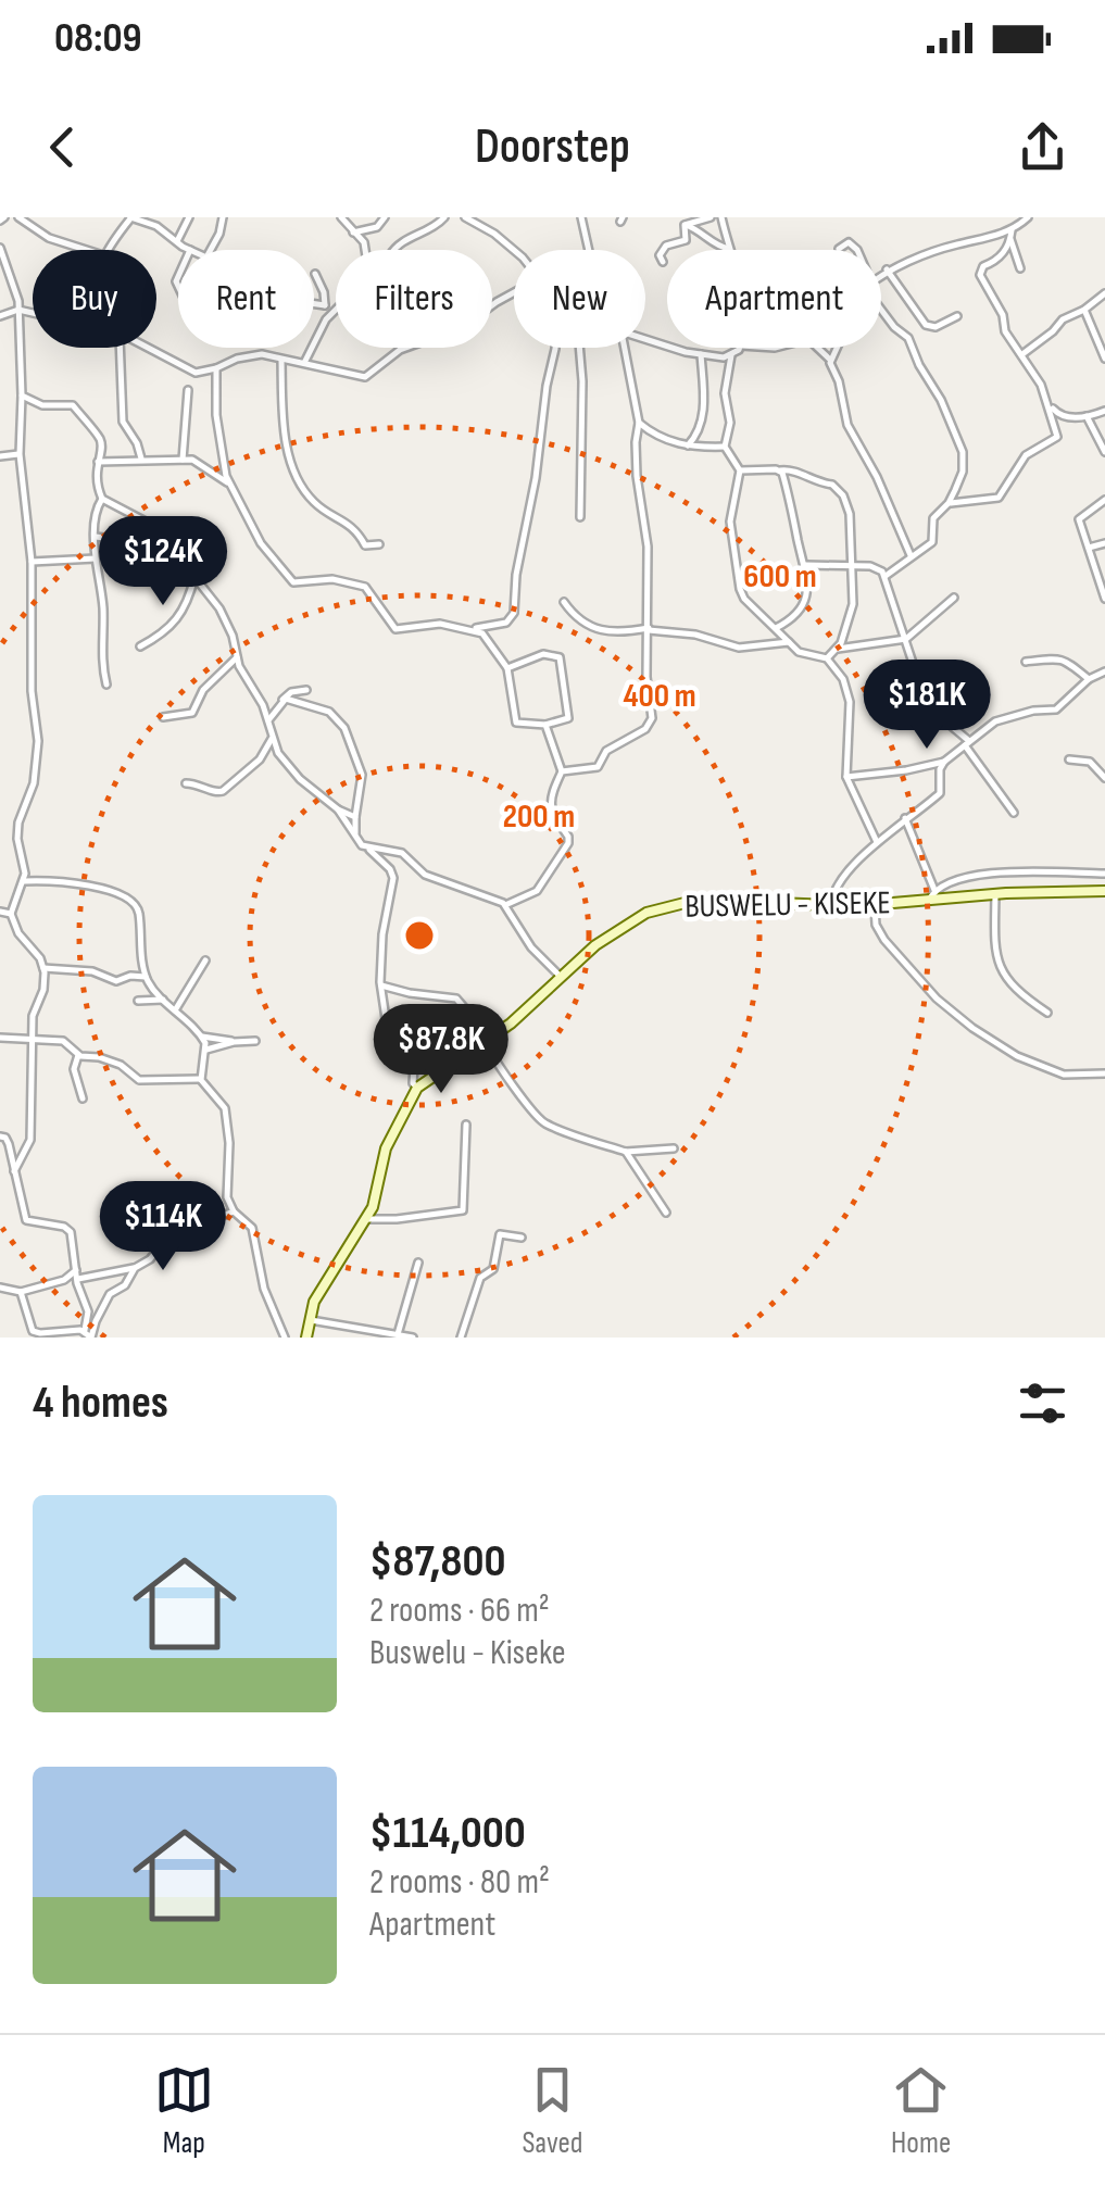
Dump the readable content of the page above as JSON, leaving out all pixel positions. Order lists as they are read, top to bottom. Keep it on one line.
{"streets":{"main road":["BUSWELU - KISEKE"]},"page":{"status":"08:09","header":"Doorstep","chip":["Buy","Rent","Filters","New","Apartment"],"price":["$124K","$181K","$87.8K","$114K"],"heading":"4 homes","list":[{"name":"$87,800","note":"2 rooms · 66 m² · Buswelu - Kiseke"},{"name":"$114,000","note":"2 rooms · 80 m² · Apartment"}],"tabs":["Map","Saved","Home"]},"rings":["600 m","400 m","200 m"]}
